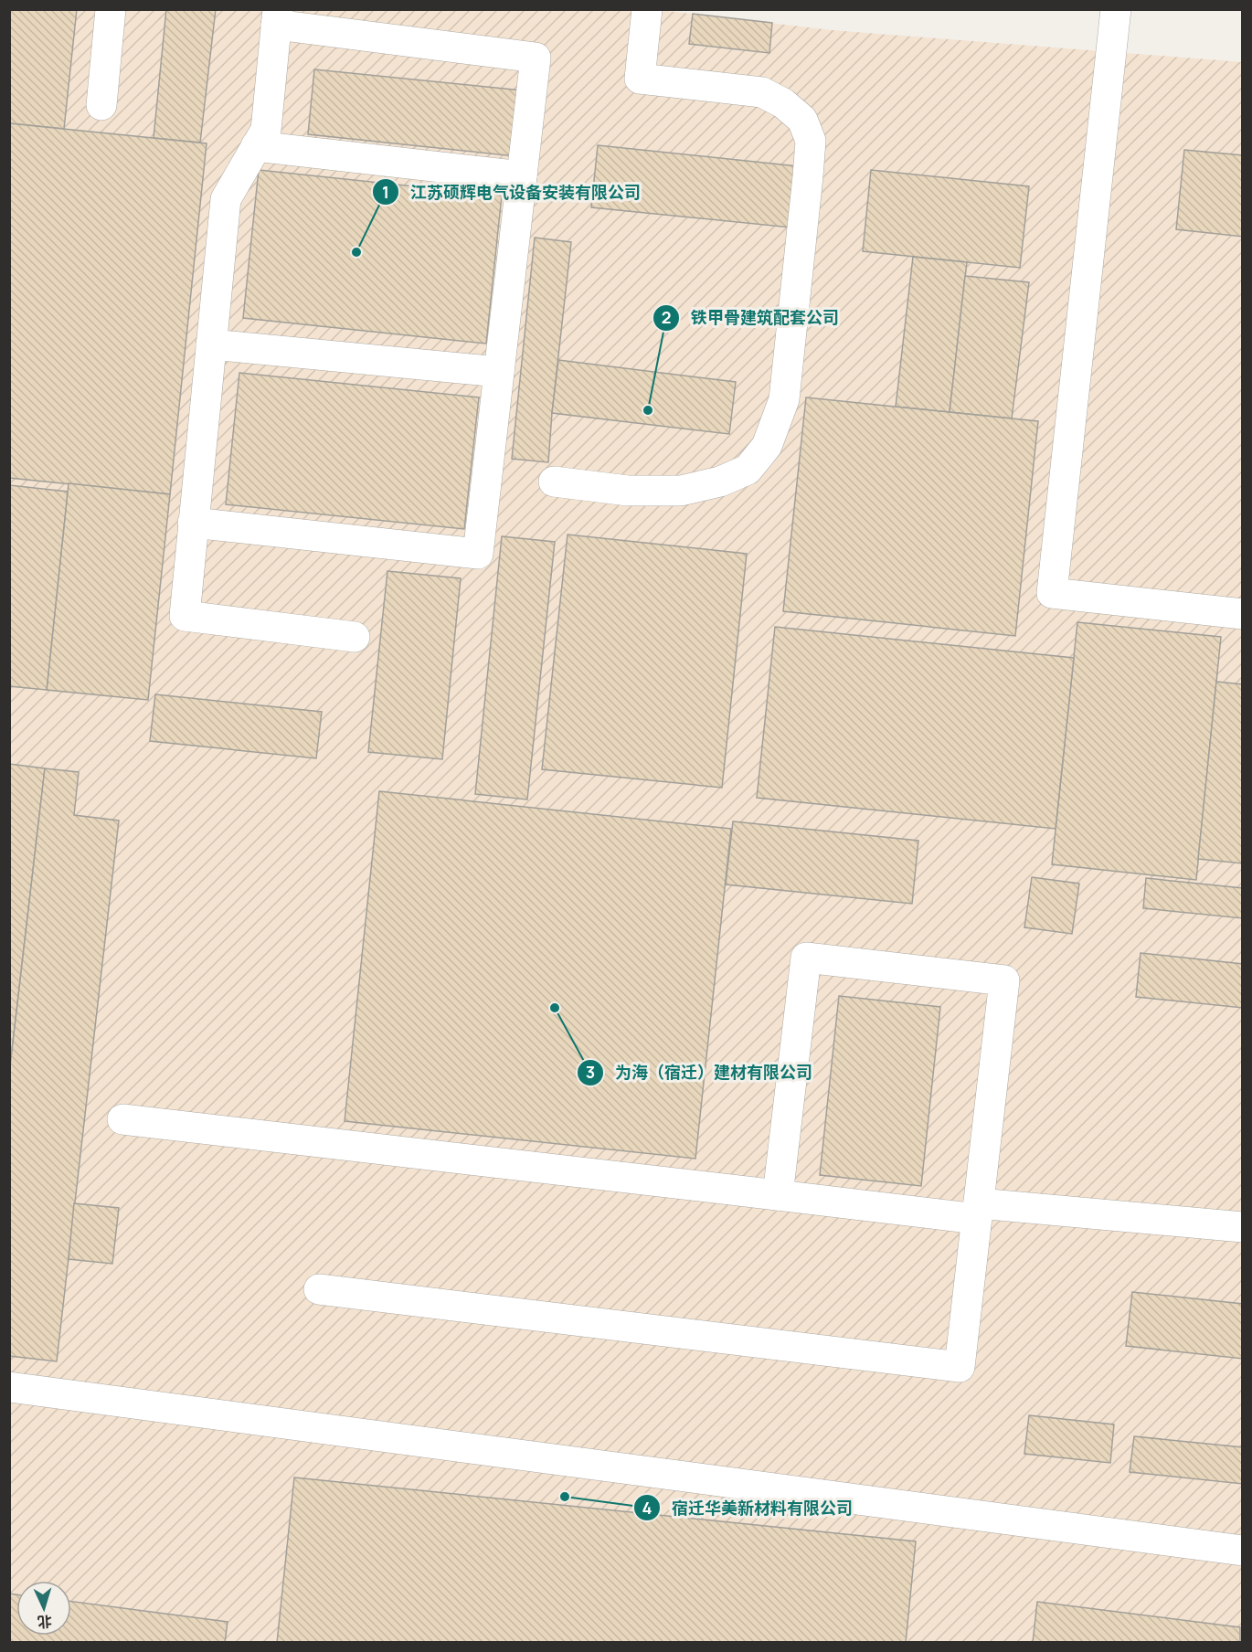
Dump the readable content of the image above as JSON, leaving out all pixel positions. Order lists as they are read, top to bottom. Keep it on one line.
{"places":["江苏硕辉电气设备安装有限公司","铁甲骨建筑配套公司","为海（宿迁）建材有限公司","宿迁华美新材料有限公司"],"north":"bottom"}
